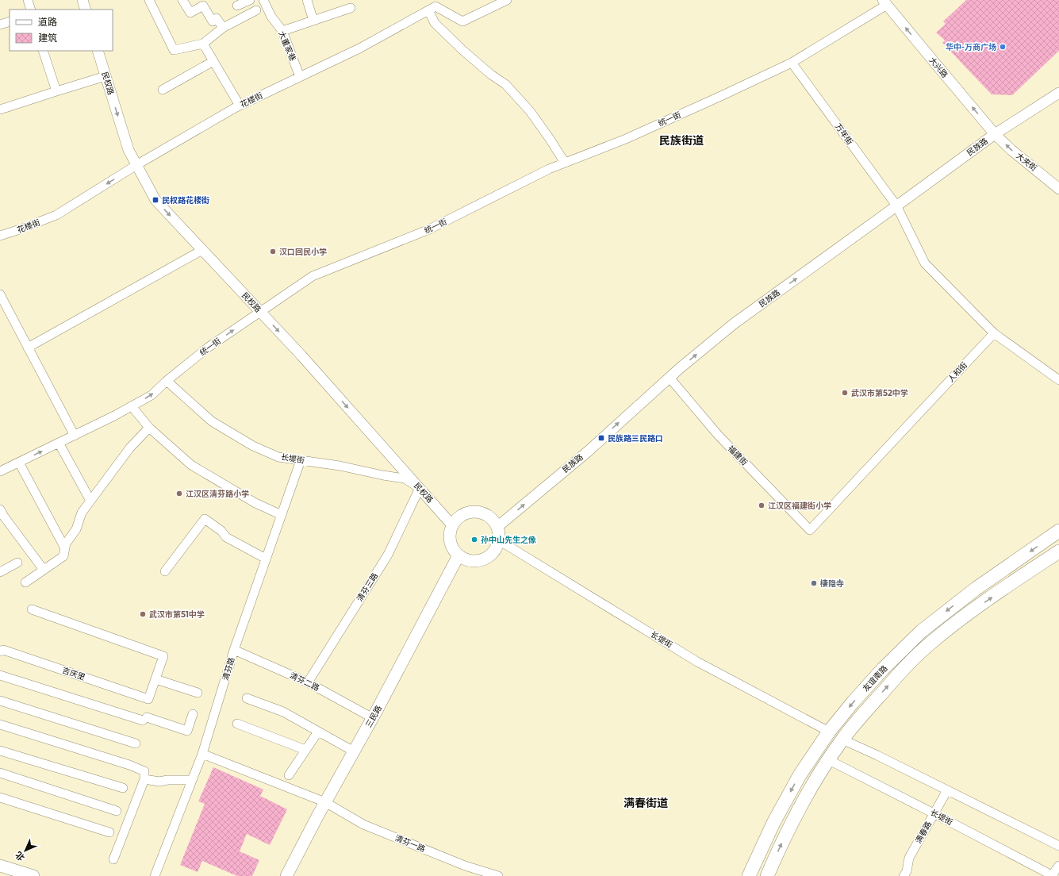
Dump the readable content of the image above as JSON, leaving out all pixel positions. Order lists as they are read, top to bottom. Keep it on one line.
{"streets":{"main road":["友谊南路","三民路"],"street":["大董家巷","大兴路","民权路","花楼街","统一街","万年街","民族路","大夹街","人和街","福建街","长堤街","清芬三路","清芬路","吉庆里","清芬二路","满春路","清芬一路"]},"crossings":[["大董家巷","花楼街"],["大兴路","统一街"],["大兴路","民族路"],["大兴路","大夹街"],["民权路","花楼街"],["民权路","统一街"],["民权路","民族路"],["民权路","长堤街"],["民权路","清芬三路"],["民权路","三民路"],["统一街","万年街"],["统一街","长堤街"],["万年街","民族路"],["民族路","大夹街"],["民族路","福建街"],["民族路","长堤街"],["民族路","三民路"],["人和街","福建街"],["长堤街","清芬三路"],["长堤街","清芬路"],["长堤街","友谊南路"],["长堤街","三民路"],["长堤街","满春路"],["清芬三路","清芬二路"],["清芬路","清芬二路"],["清芬路","清芬一路"],["清芬二路","三民路"],["三民路","清芬一路"]],"one_way":["大兴路","民权路","民族路","大夹街"],"districts":["民族街道","满春街道"],"places":{"other":["华中-万商广场","汉口回民小学","武汉市第52中学","江汉区清芬路小学","江汉区福建街小学","孙中山先生之像","棲隐寺","武汉市第51中学"],"transit":["民权路花楼街","民族路三民路口"]},"legend":["道路","建筑"],"north":"bottom left"}
